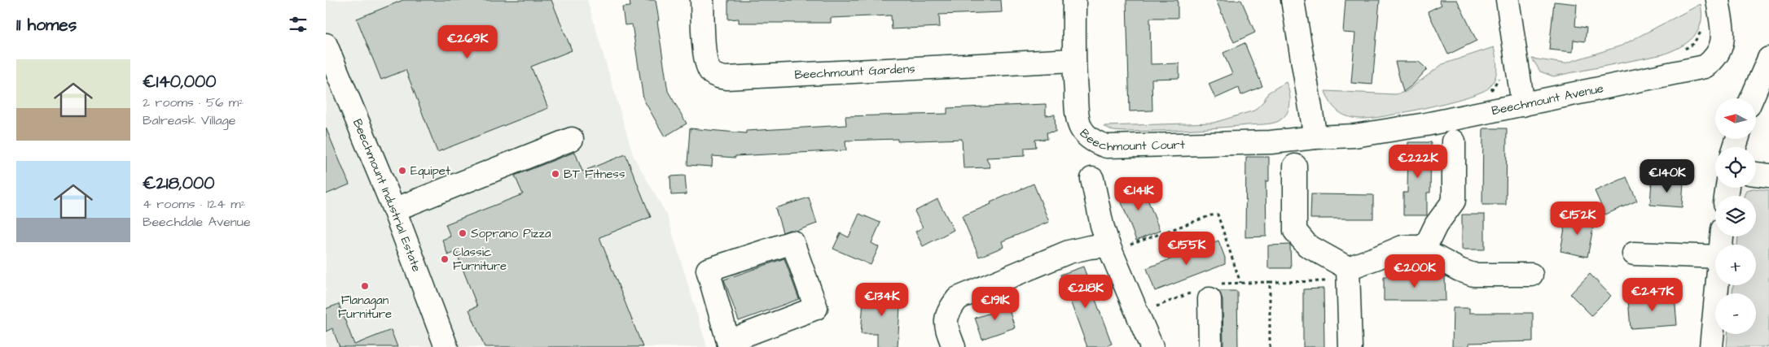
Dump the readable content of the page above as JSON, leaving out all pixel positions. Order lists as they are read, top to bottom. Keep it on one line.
{"streets":{"street":["Beechmount Gardens","Beechmount Avenue","Beechmount Court","Beechmount Industrial Estate"]},"crossings":[["Beechmount Gardens","Beechmount Court"],["Beechmount Avenue","Beechmount Court"]],"places":["Equipet","BT Fitness","Soprano Pizza","Classic Furniture","Flanagan Furniture"],"north":"left","page":{"heading":"11 homes","price":["€269K","€222K","€140K","€141K","€152K","€155K","€200K","€218K","€247K","€134K","€191K"],"list":[{"name":"€140,000","note":"2 rooms · 56 m² · Balreask Village"},{"name":"€218,000","note":"4 rooms · 124 m² · Beechdale Avenue"}],"map_buttons":["+","−"]}}
